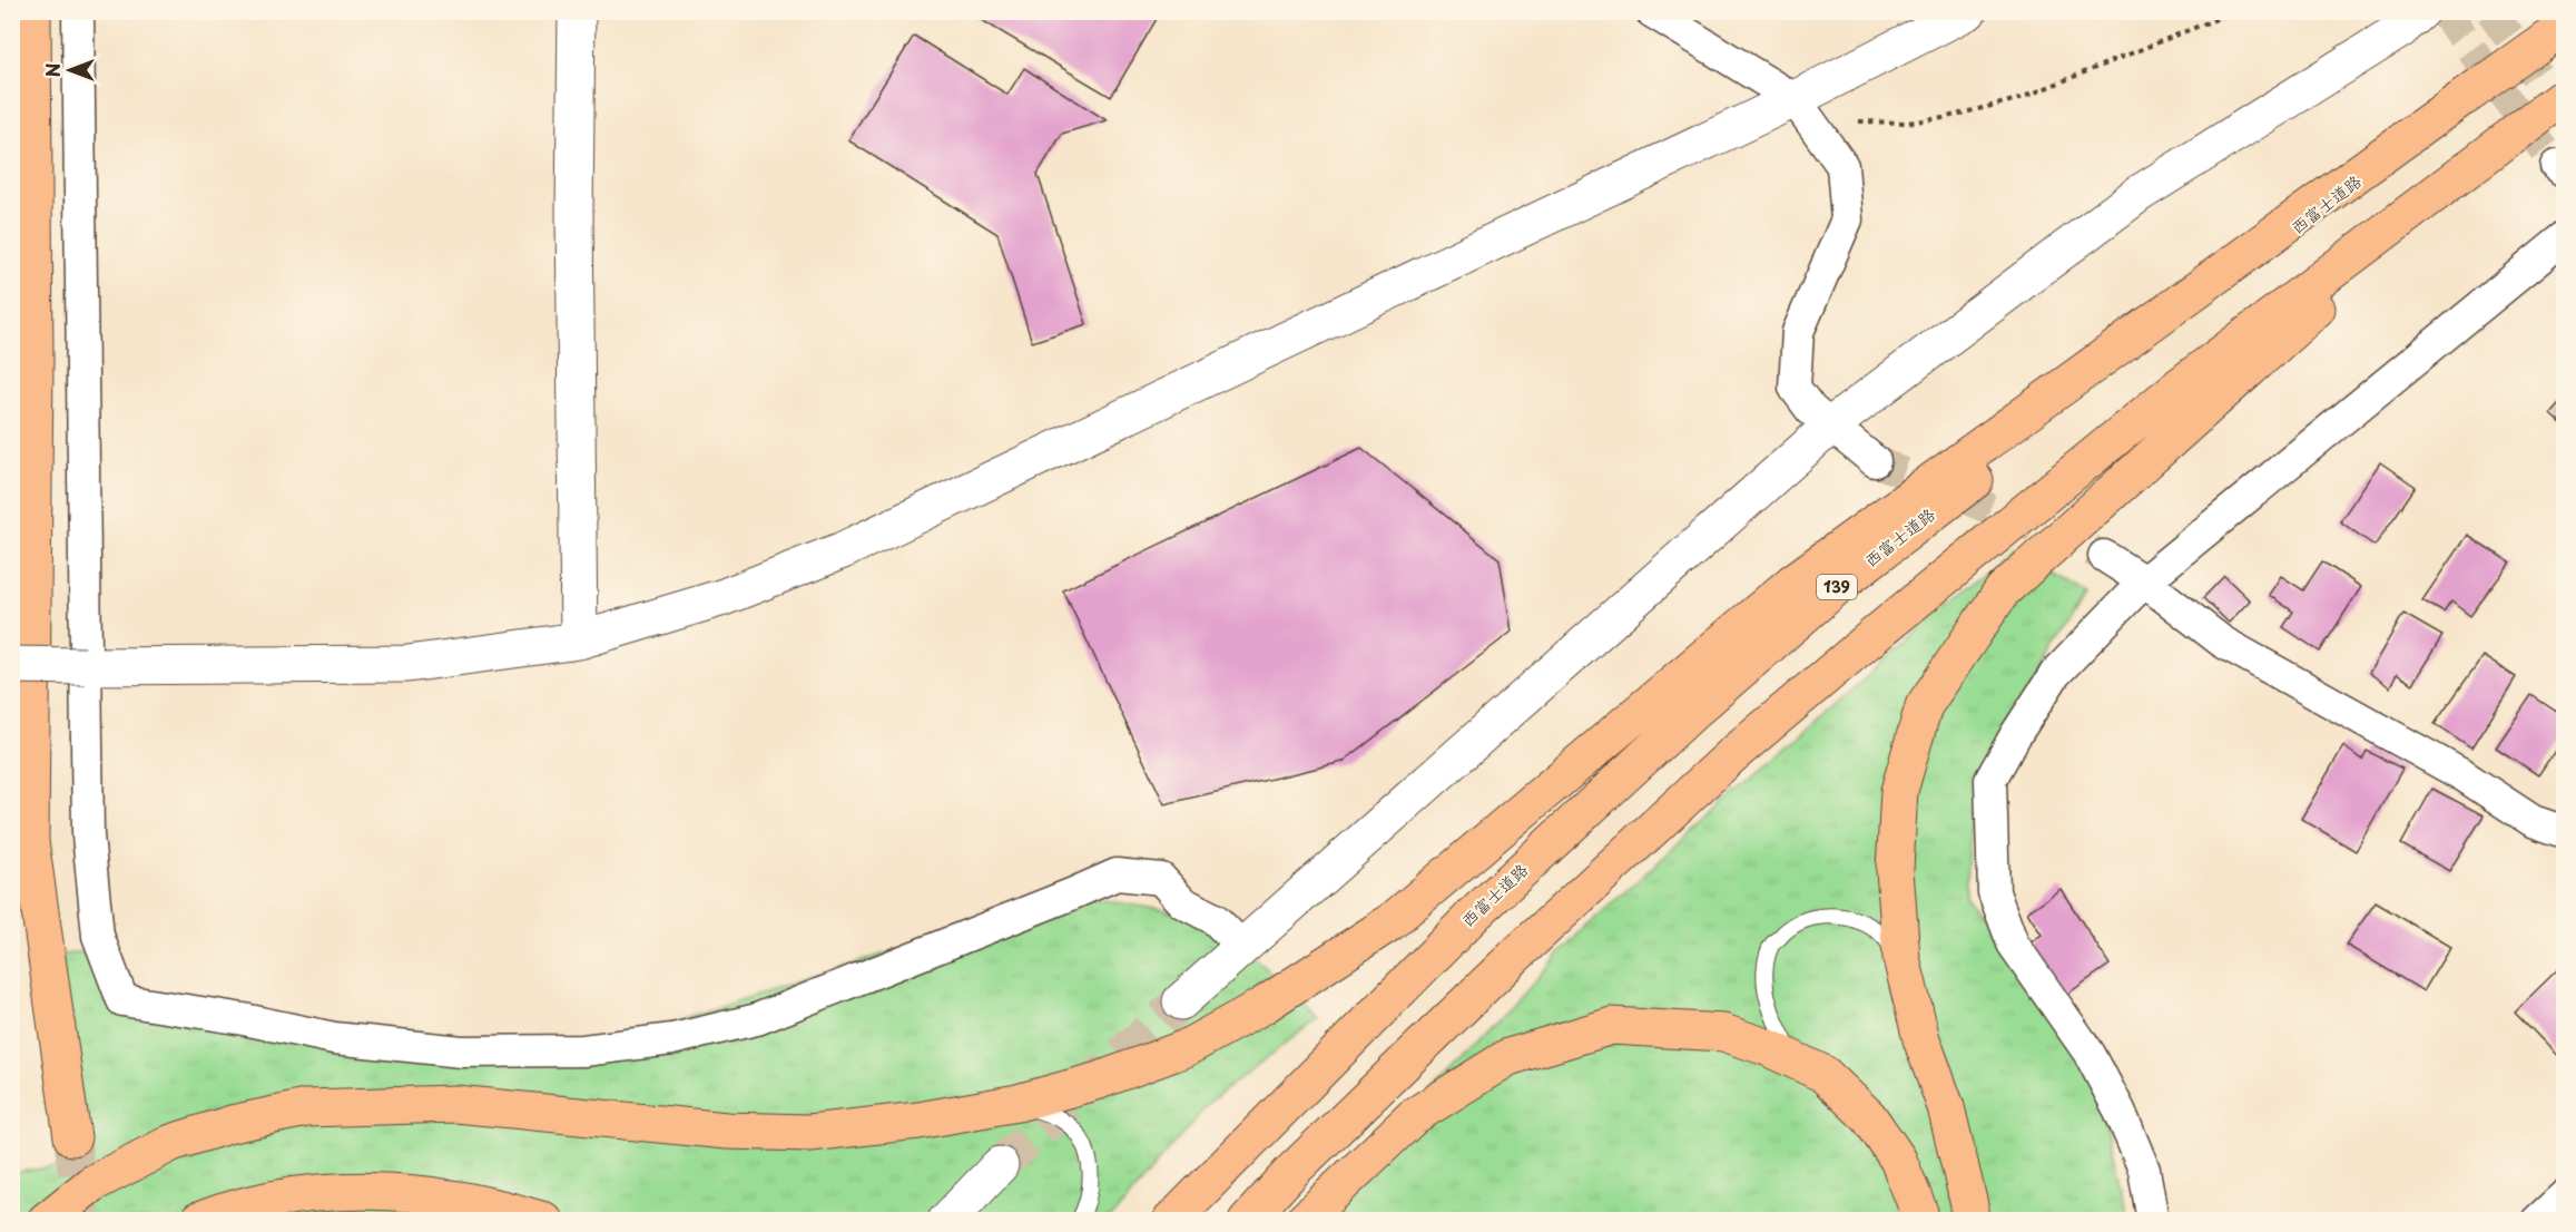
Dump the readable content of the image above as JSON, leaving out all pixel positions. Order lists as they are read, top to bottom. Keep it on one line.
{"streets":{"highway":["西富士道路","139"]},"north":"left"}
